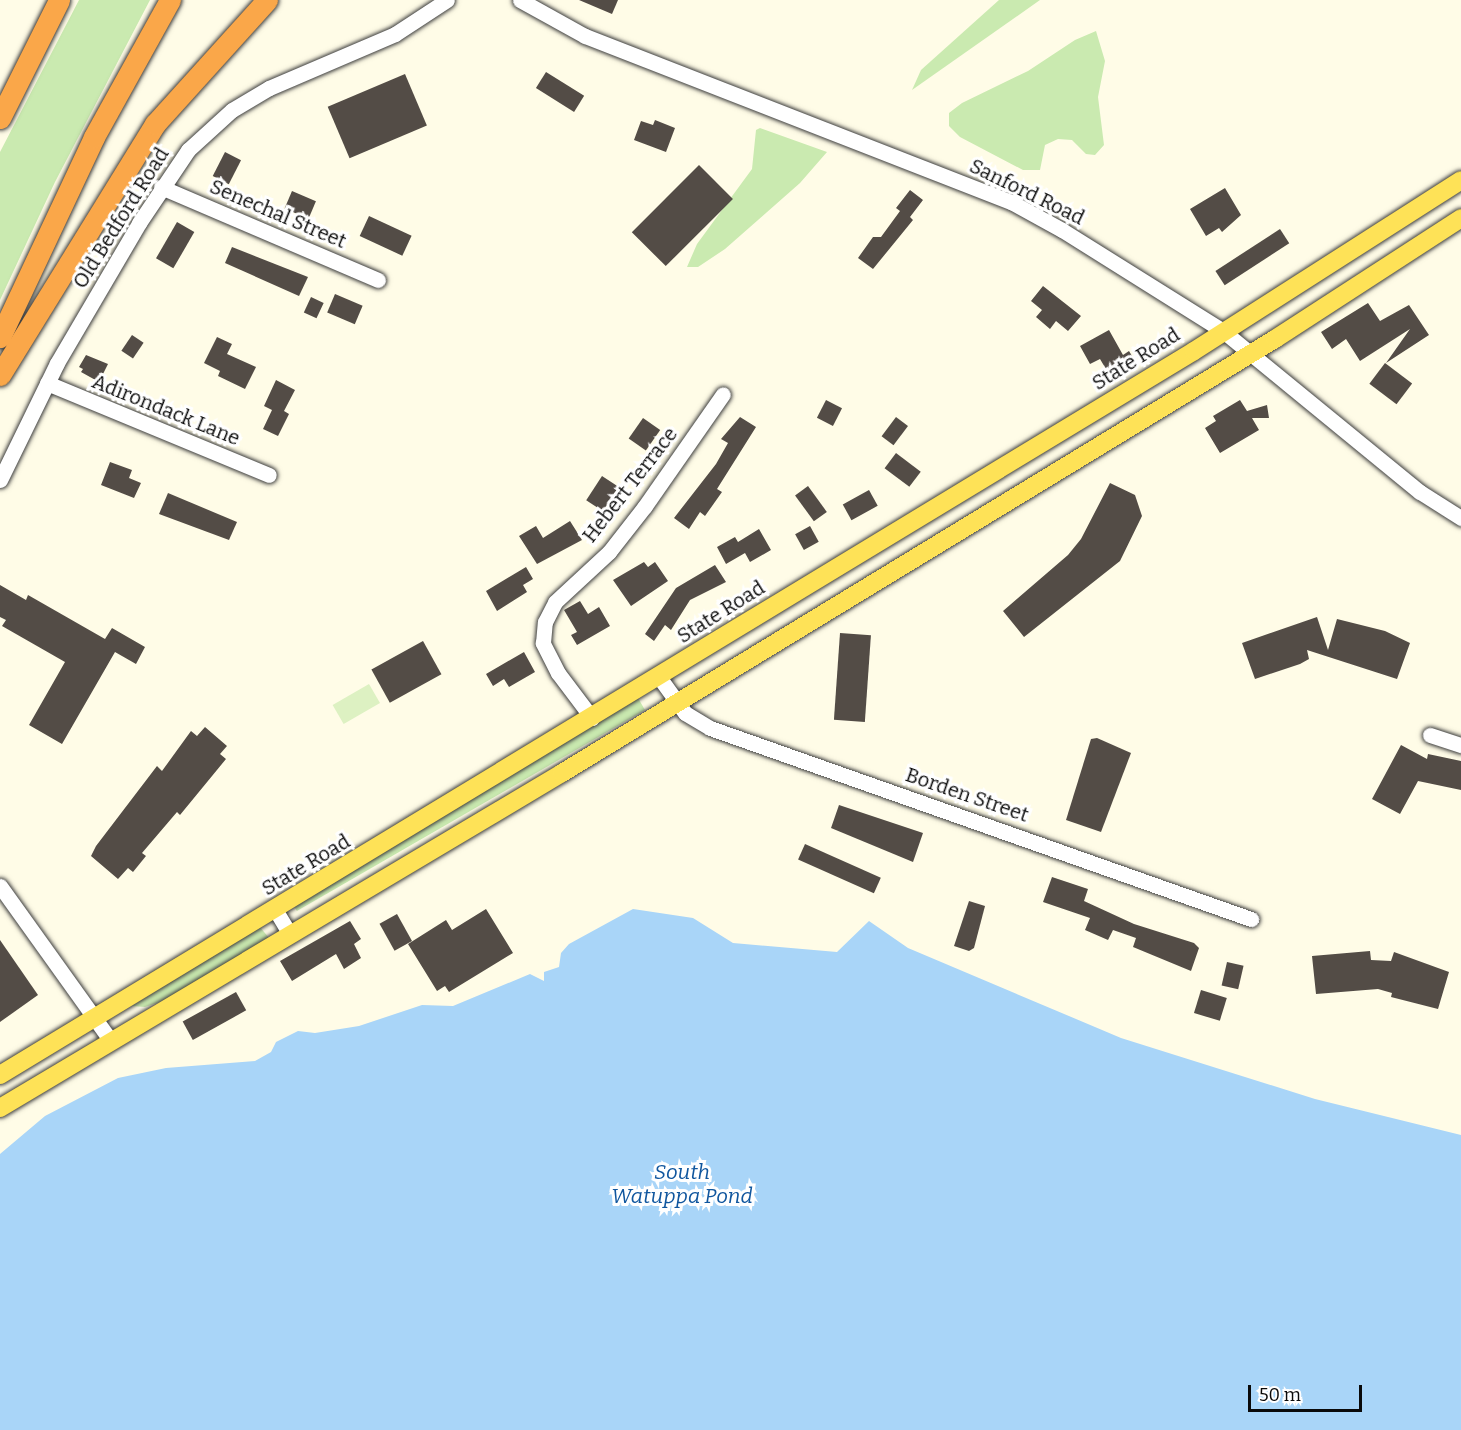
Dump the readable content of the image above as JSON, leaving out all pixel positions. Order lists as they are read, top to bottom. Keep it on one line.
{"streets":{"main road":["State Road"],"street":["Sanford Road","Senechal Street","Old Bedford Road","Adirondack Lane","Hebert Terrace","Borden Street"]},"crossings":[["Sanford Road","State Road"],["Senechal Street","Old Bedford Road"],["Old Bedford Road","Adirondack Lane"],["State Road","Hebert Terrace"],["State Road","Borden Street"]],"water":["South Watuppa Pond"],"scale_bar":"50 m"}
